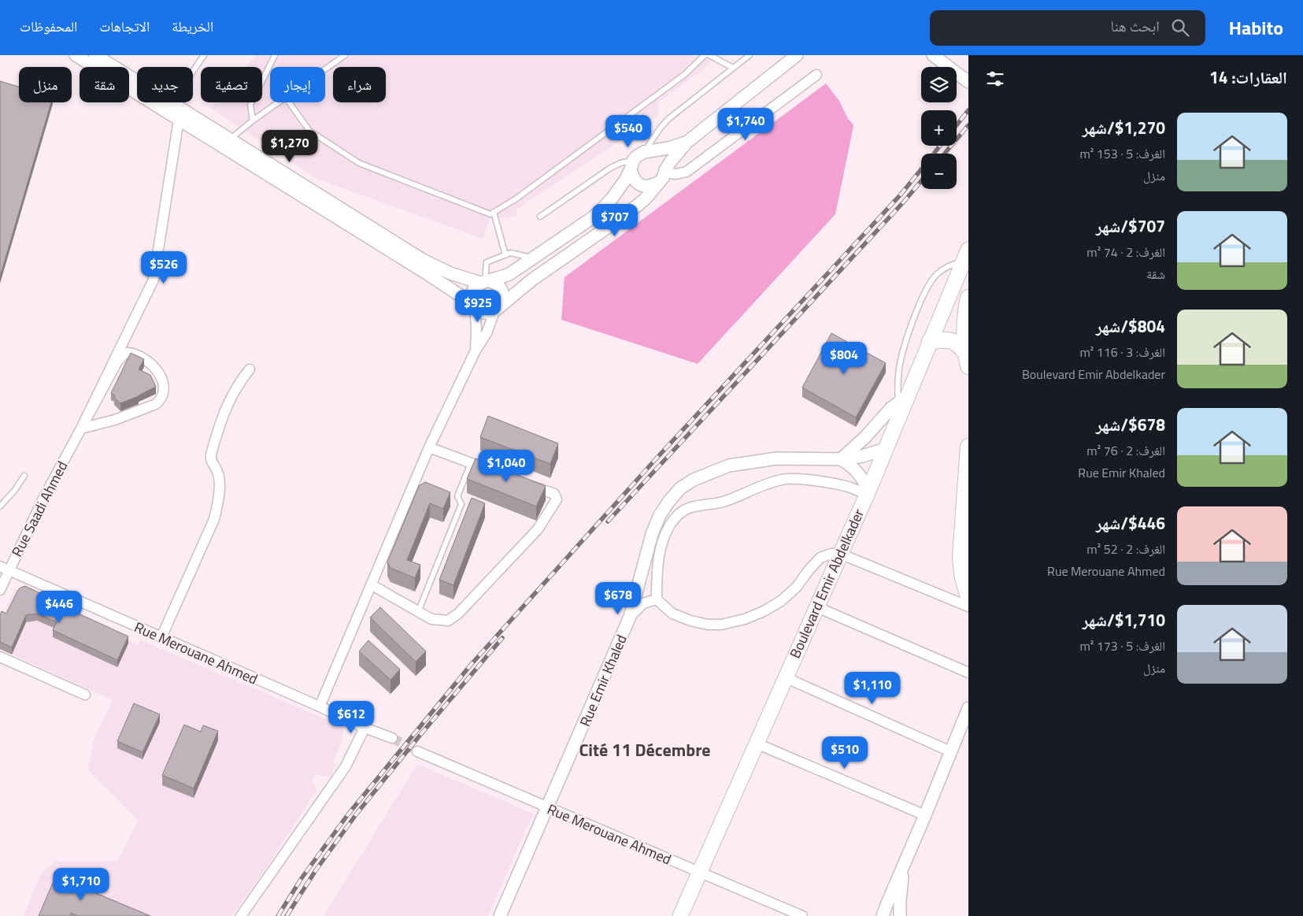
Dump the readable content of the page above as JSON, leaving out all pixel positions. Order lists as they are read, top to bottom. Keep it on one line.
{"streets":{"main road":["Boulevard Emir Abdelkader"],"street":["Rue Saadi Ahmed","Rue Merouane Ahmed","Rue Emir Khaled"]},"crossings":[["Rue Saadi Ahmed","Rue Merouane Ahmed"],["Boulevard Emir Abdelkader","Rue Merouane Ahmed"],["Boulevard Emir Abdelkader","Rue Emir Khaled"],["Rue Merouane Ahmed","Rue Emir Khaled"]],"districts":["Cité 11 Décembre"],"page":{"header":"Habito","search":"ابحث هنا","nav":["الخريطة","الاتجاهات","المحفوظات"],"heading":"العقارات: 14","map_buttons":["+","−"],"chip":["شراء","إيجار","تصفية","جديد","شقة","منزل"],"list":[{"name":"$1,270/شهر","note":"الغرف: 5 · 153 m² · منزل"},{"name":"$707/شهر","note":"الغرف: 2 · 74 m² · شقة"},{"name":"$804/شهر","note":"الغرف: 3 · 116 m² · Boulevard Emir Abdelkader"},{"name":"$678/شهر","note":"الغرف: 2 · 76 m² · Rue Emir Khaled"},{"name":"$446/شهر","note":"الغرف: 2 · 52 m² · Rue Merouane Ahmed"},{"name":"$1,710/شهر","note":"الغرف: 5 · 173 m² · منزل"}],"price":["$1,740","$540","$1,270","$707","$526","$925","$804","$1,040","$678","$446","$1,110","$612","$510","$1,710"]}}
